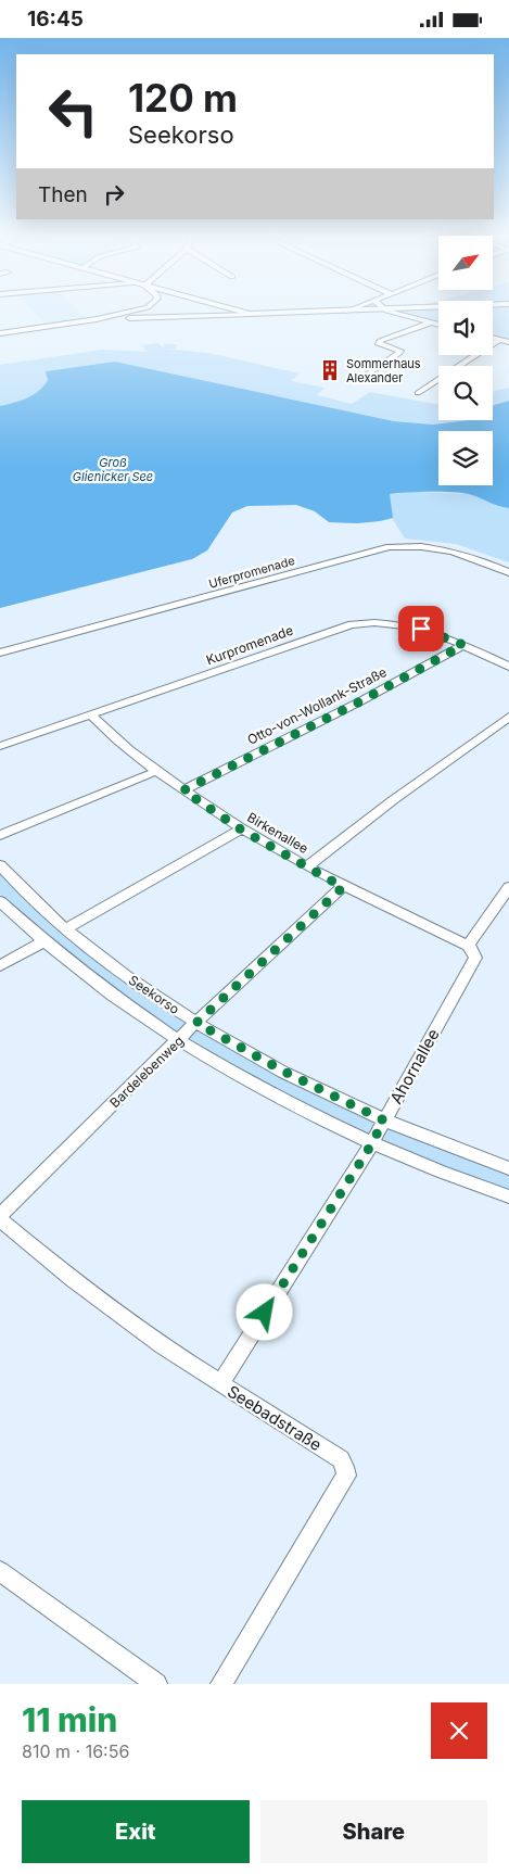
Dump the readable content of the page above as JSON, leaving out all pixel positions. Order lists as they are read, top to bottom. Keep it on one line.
{"streets":{"street":["Uferpromenade","Kurpromenade","Otto-von-Wollank-Straße","Birkenallee","Seekorso","Ahornallee","Bardelebenweg","Seebadstraße"]},"crossings":[["Kurpromenade","Otto-von-Wollank-Straße"],["Kurpromenade","Birkenallee"],["Otto-von-Wollank-Straße","Birkenallee"],["Birkenallee","Ahornallee"],["Birkenallee","Bardelebenweg"],["Seekorso","Ahornallee"],["Seekorso","Bardelebenweg"],["Ahornallee","Seebadstraße"]],"water":["Groß Glienicker See"],"places":{"building":["Sommerhaus Alexander"]},"north":"top right","page":{"status":"16:45","turn":["120 m","Seekorso"],"then":"Then","heading":["11 min","810 m · 16:56"],"buttons":["Exit","Share"]}}
